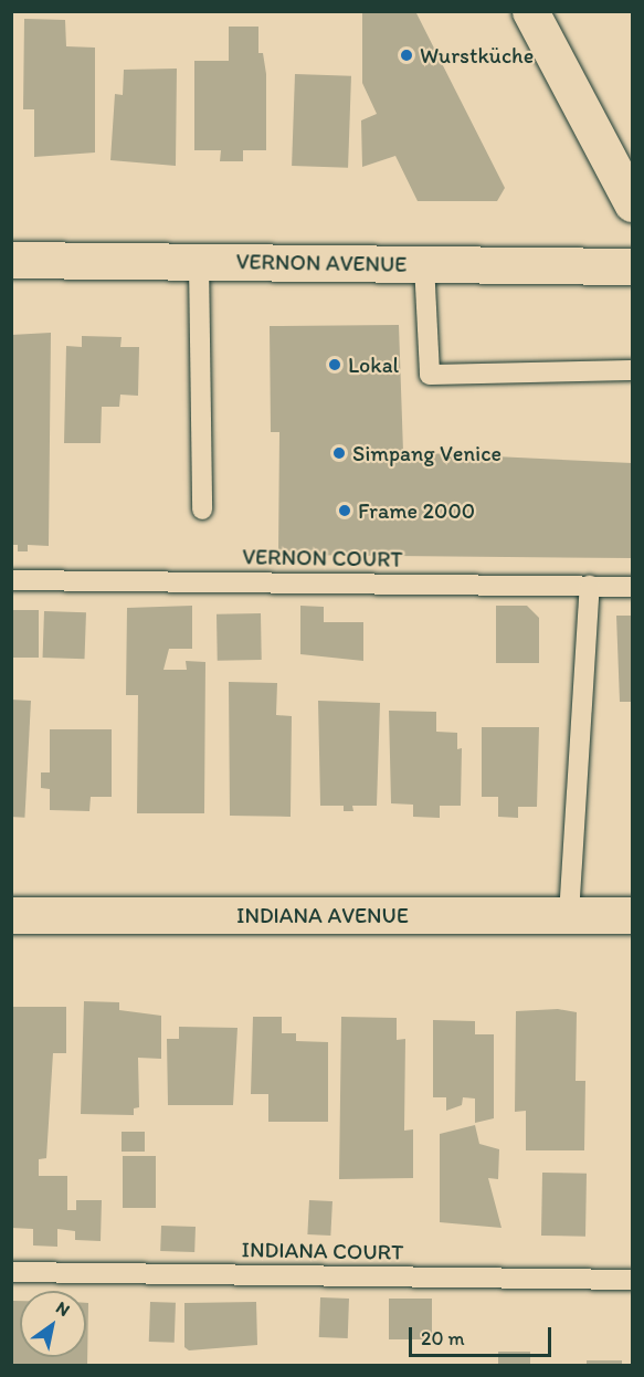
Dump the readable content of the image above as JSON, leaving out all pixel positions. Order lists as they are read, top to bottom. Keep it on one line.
{"streets":{"main road":["VERNON AVENUE","INDIANA AVENUE"],"lane":["VERNON COURT","INDIANA COURT"]},"places":["Wurstküche","Lokal","Simpang Venice","Frame 2000"],"scale_bar":"20 m","north":"top right"}
